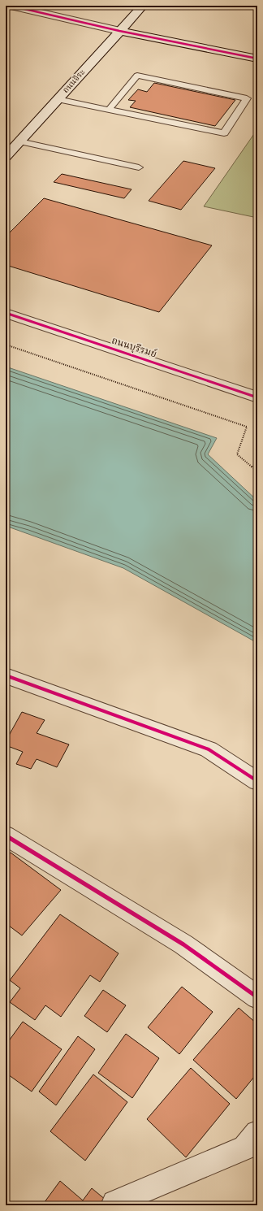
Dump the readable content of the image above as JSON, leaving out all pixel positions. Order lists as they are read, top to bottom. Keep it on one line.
{"streets":{"street":["ถนนจิระ","ถนนบุรีรมย์"]}}
